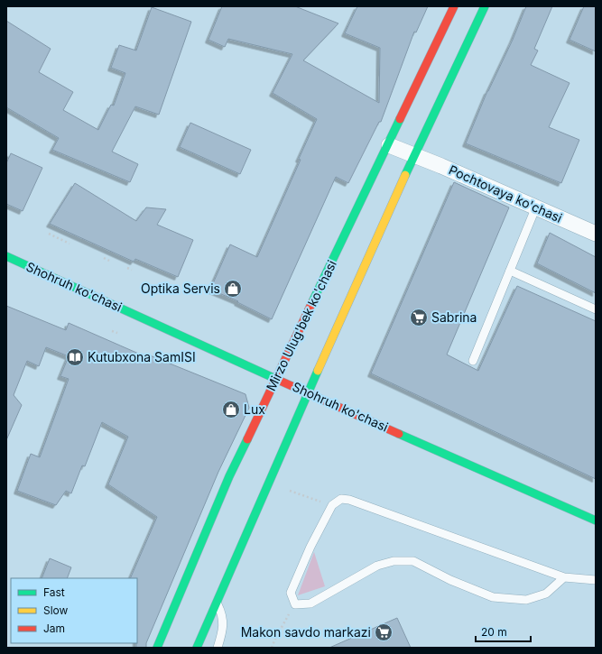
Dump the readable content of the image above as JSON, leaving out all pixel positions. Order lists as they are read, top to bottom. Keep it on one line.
{"streets":{"main road":["Shohruh ko'chasi","Mirzo Ulug'bek ko'chasi"],"street":["Pochtovaya ko'chasi"]},"crossings":[["Pochtovaya ko'chasi","Mirzo Ulug'bek ko'chasi"],["Shohruh ko'chasi","Mirzo Ulug'bek ko'chasi"]],"places":{"shop":["Optika Servis","Lux"],"supermarket":["Sabrina","Makon savdo markazi"],"library":["Kutubxona SamISI"]},"legend":["Fast","Slow","Jam"],"scale_bar":"20 m"}
